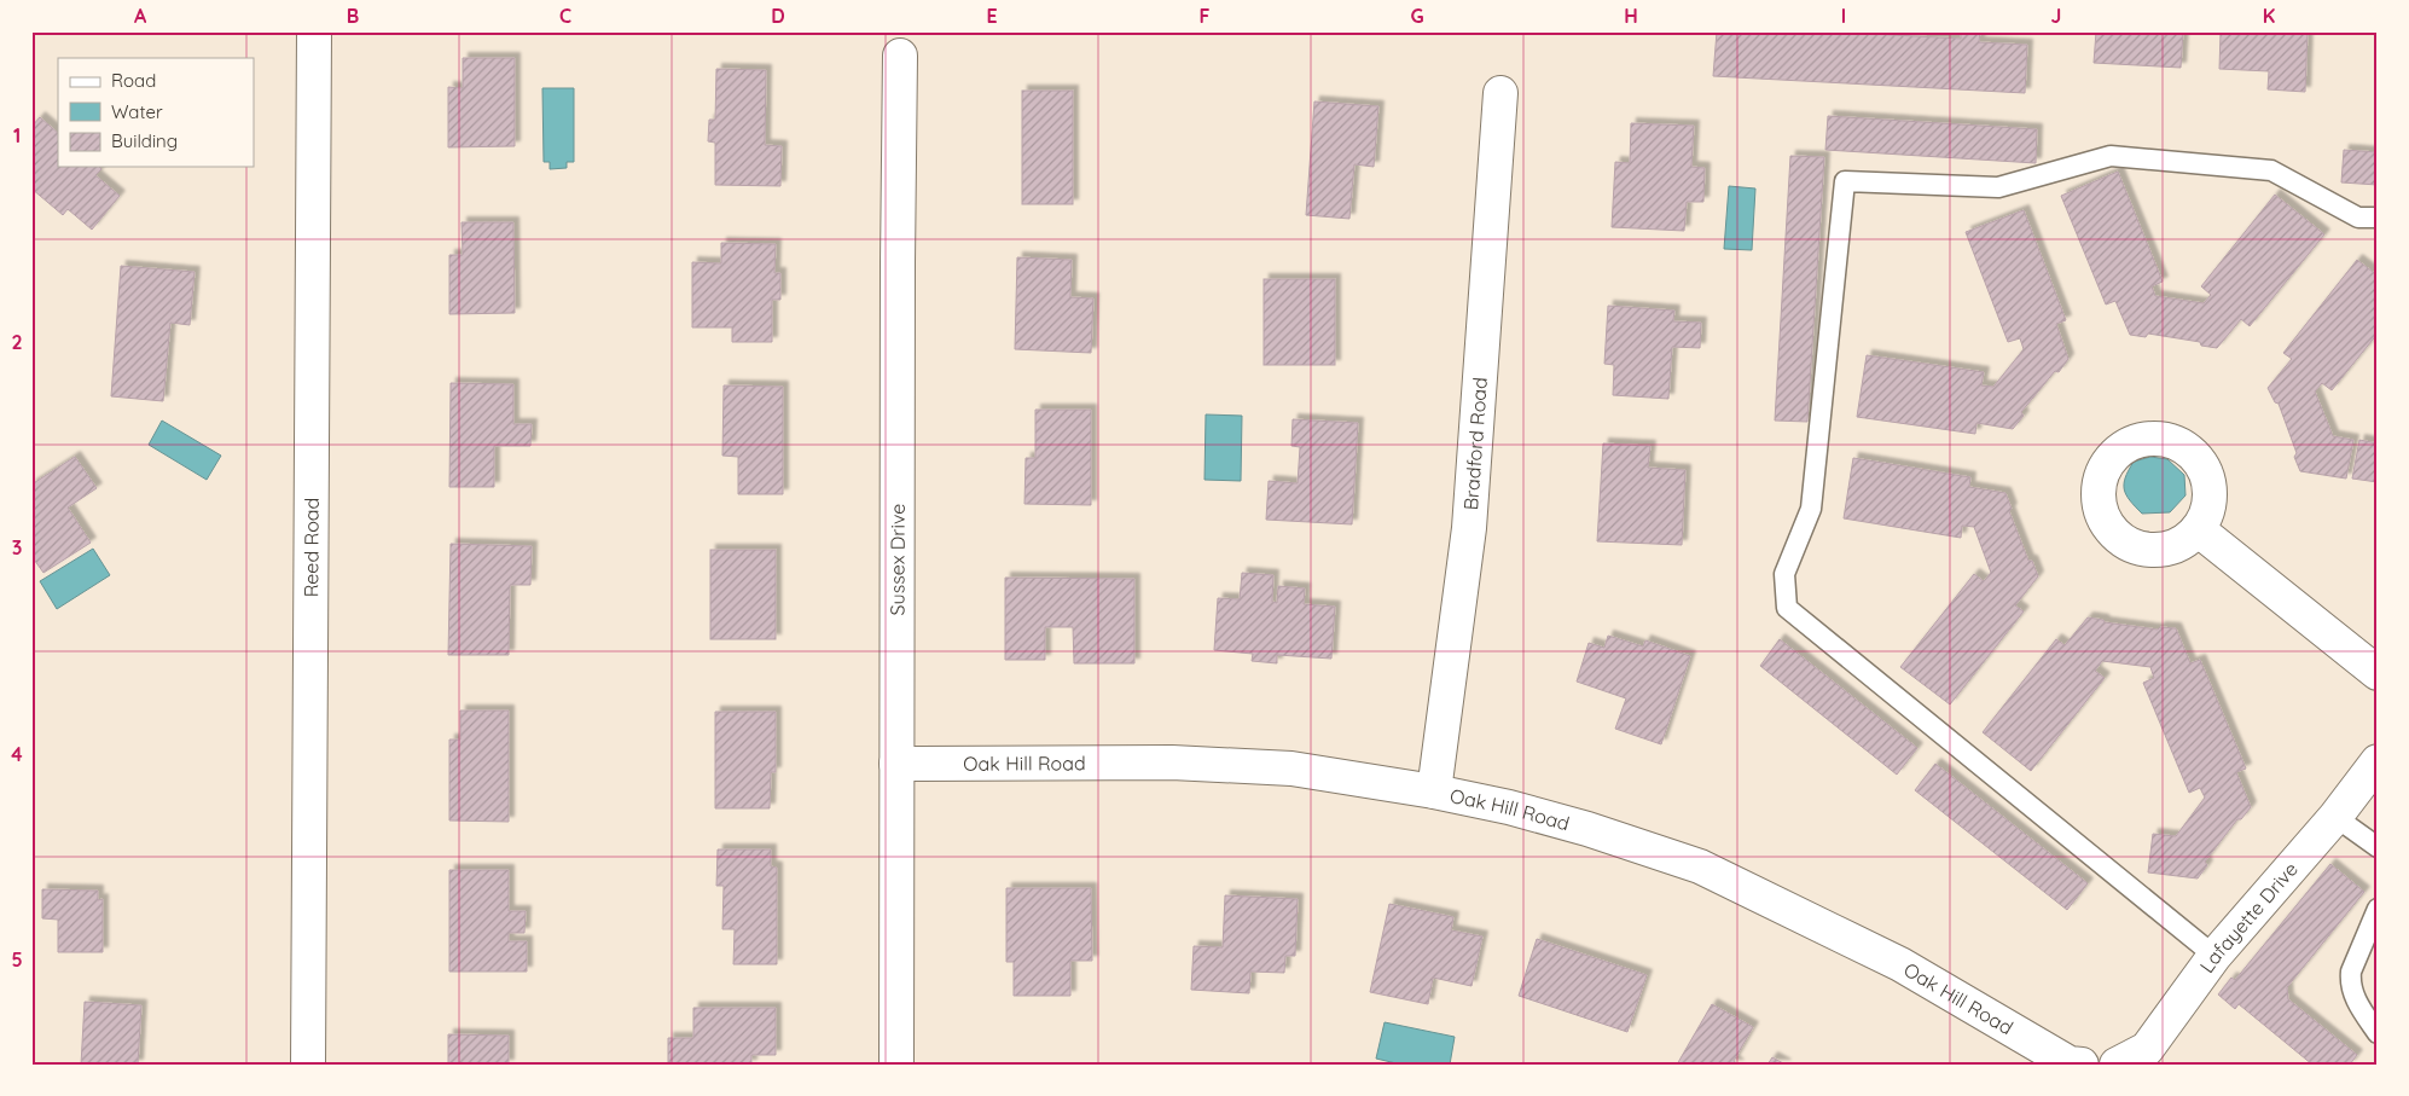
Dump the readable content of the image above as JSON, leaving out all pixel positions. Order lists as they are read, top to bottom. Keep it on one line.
{"streets":{"street":["Bradford Road","Reed Road","Sussex Drive","Oak Hill Road","Lafayette Drive"]},"crossings":[["Bradford Road","Oak Hill Road"],["Sussex Drive","Oak Hill Road"]],"legend":["Road","Water","Building"],"grid":{"columns":["A","B","C","D","E","F","G","H","I","J","K"],"rows":["1","2","3","4","5"]}}
